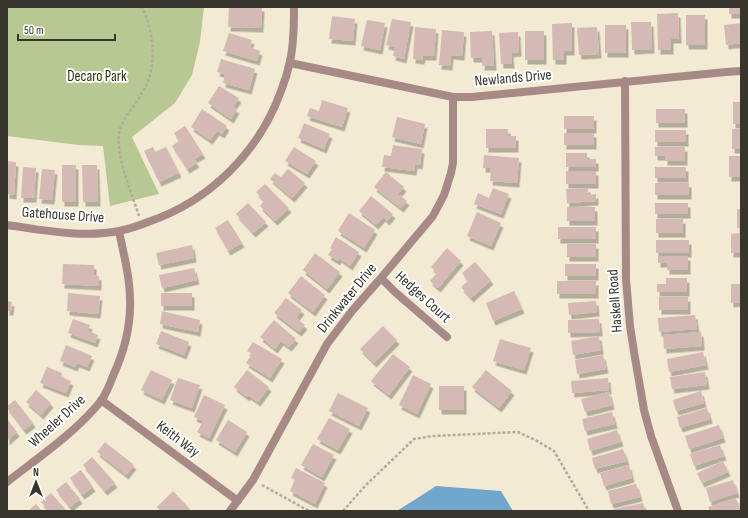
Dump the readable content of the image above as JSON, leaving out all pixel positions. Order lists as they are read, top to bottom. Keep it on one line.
{"streets":{"street":["Newlands Drive","Gatehouse Drive","Hedges Court","Drinkwater Drive","Haskell Road","Wheeler Drive","Keith Way"]},"crossings":[["Newlands Drive","Gatehouse Drive"],["Newlands Drive","Drinkwater Drive"],["Newlands Drive","Haskell Road"],["Gatehouse Drive","Wheeler Drive"],["Hedges Court","Drinkwater Drive"],["Drinkwater Drive","Keith Way"],["Wheeler Drive","Keith Way"]],"parks":["Decaro Park"],"scale_bar":"50 m","north":"top"}
